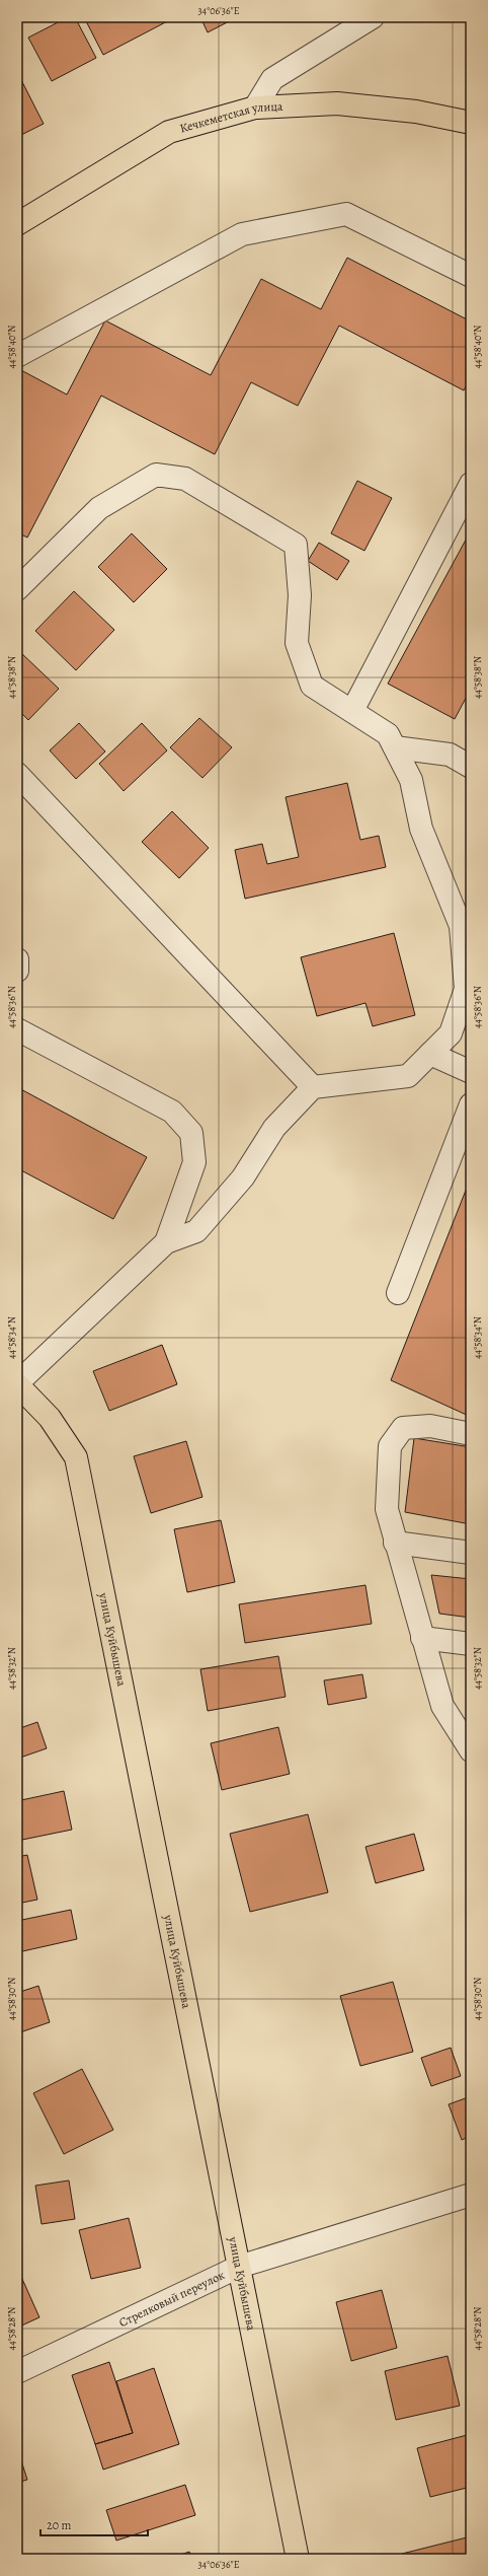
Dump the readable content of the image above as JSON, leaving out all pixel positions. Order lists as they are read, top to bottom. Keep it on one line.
{"streets":{"main road":["Кечкеметская улица","улица Куйбышева"],"street":["Стрелковый переулок"]},"crossings":[["улица Куйбышева","Стрелковый переулок"]],"scale_bar":"20 m","coordinates":["34°06'36\"E","44°58'40\"N","44°58'38\"N","44°58'36\"N","44°58'34\"N","44°58'32\"N","44°58'30\"N","44°58'28\"N"]}
